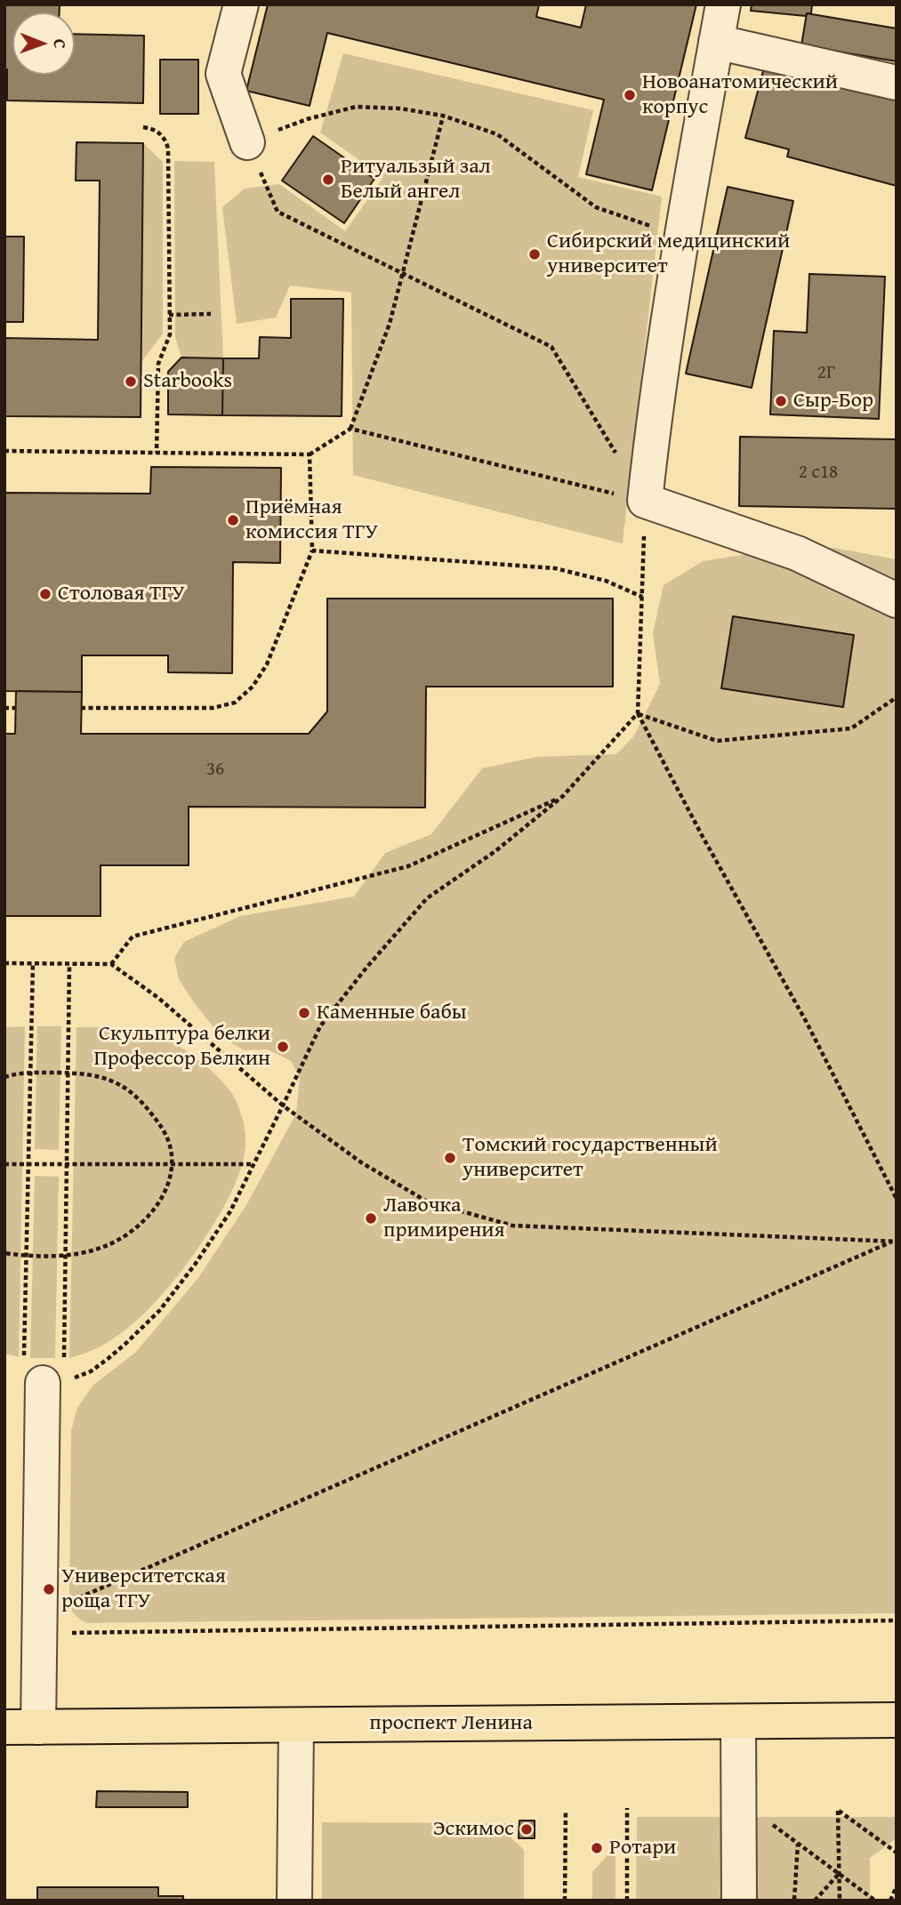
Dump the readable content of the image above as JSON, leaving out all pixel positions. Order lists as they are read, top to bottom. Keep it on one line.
{"streets":{"main road":["проспект Ленина"]},"places":["Новоанатомический корпус","Ритуальзый зал Белый ангел","Сибирский медицинский университет","Starbooks","Сыр-Бор","Приёмная комиссия ТГУ","Столовая ТГУ","Каменные бабы","Скульптура белки Профессор Белкин","Томский государственный университет","Лавочка примирения","Университетская роща ТГУ","Эскимос","Ротари"],"house_numbers":["2Г","2 с18","36"],"north":"right"}
